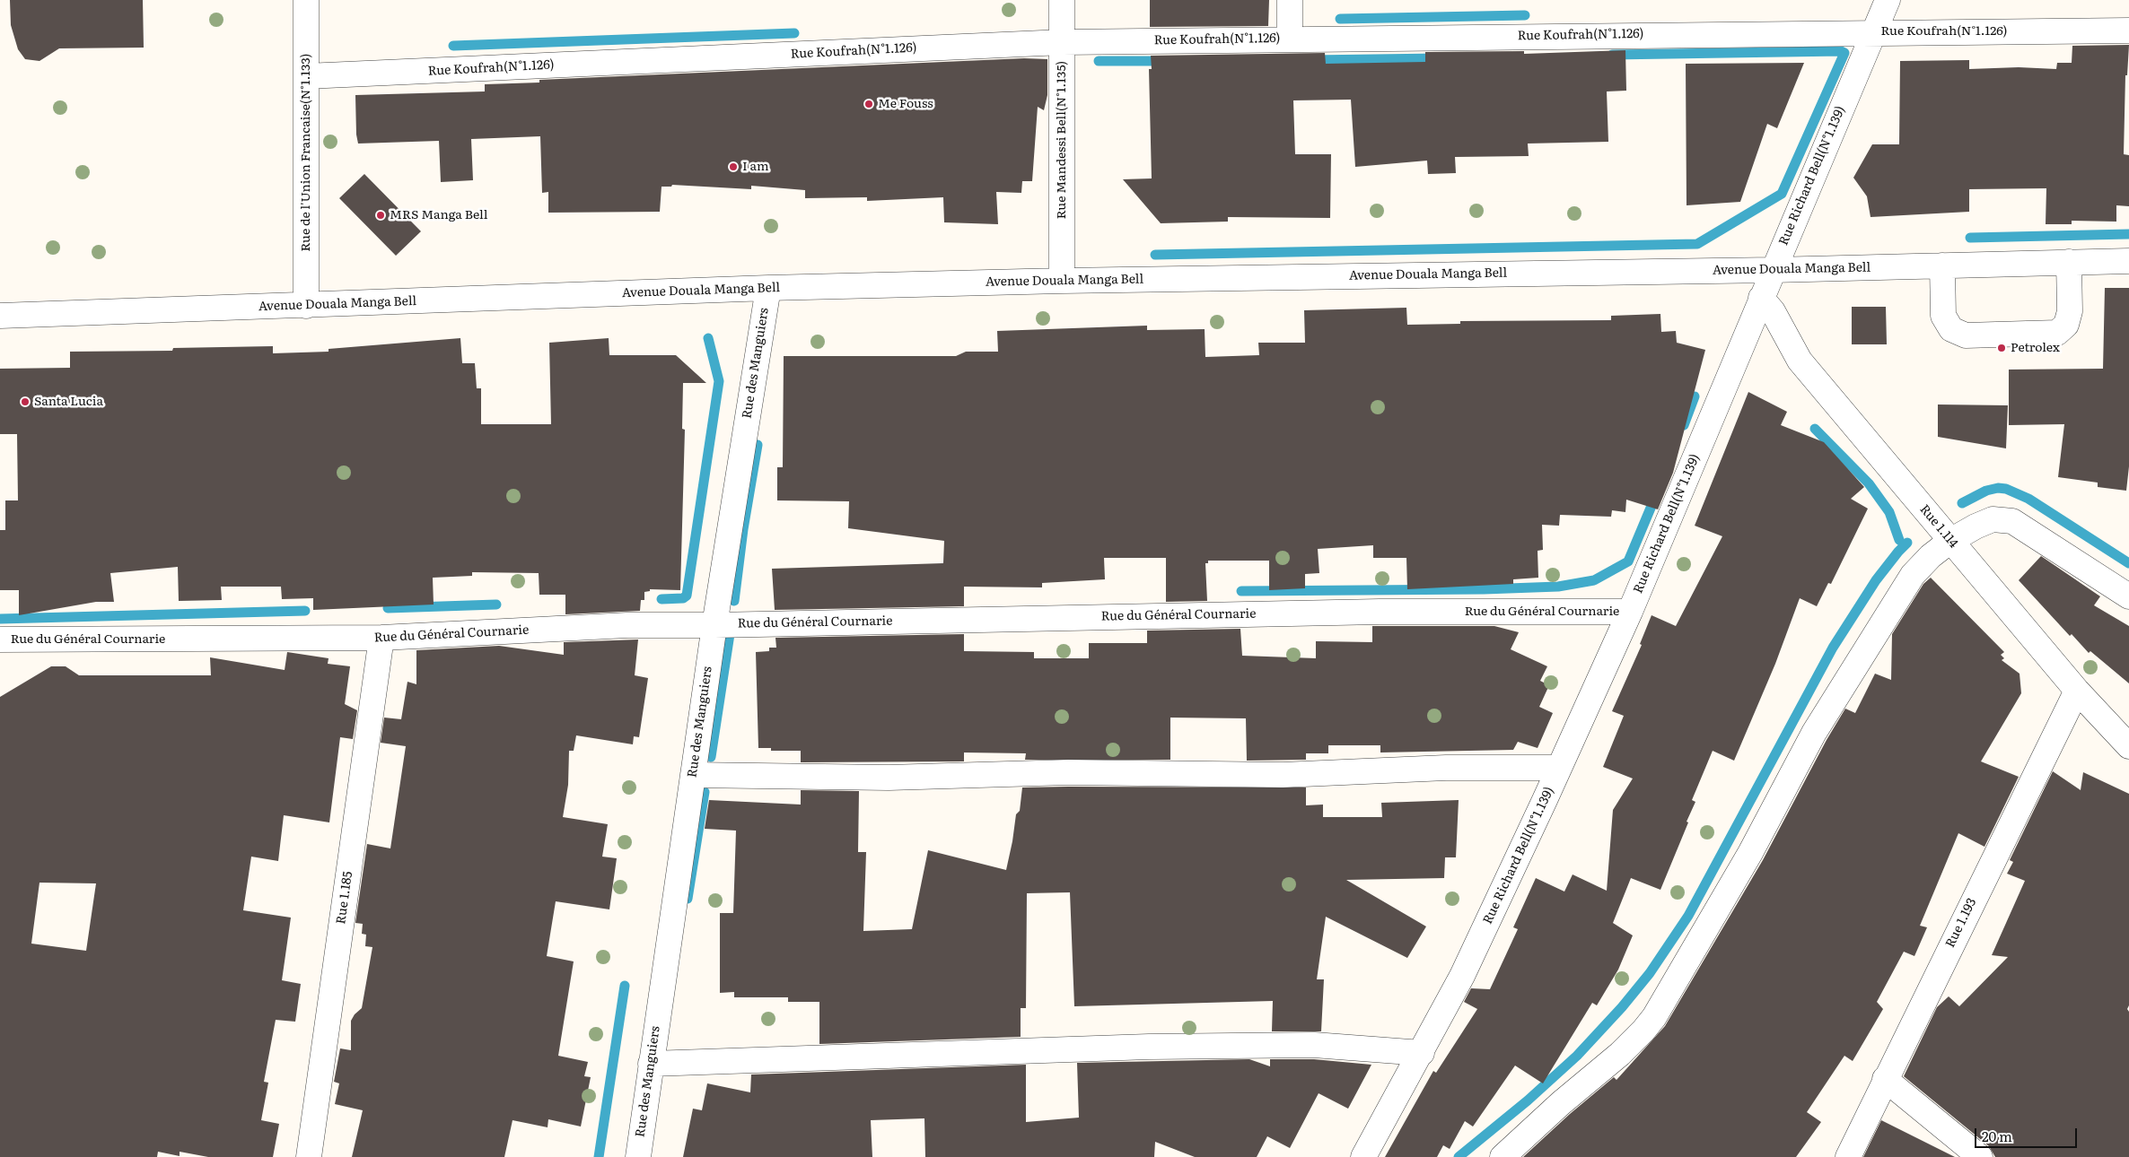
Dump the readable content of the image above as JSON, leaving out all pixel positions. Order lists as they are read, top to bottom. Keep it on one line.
{"streets":{"street":["Rue Koufrah(N°1.126)","Rue Mandessi Bell(N°1.135)","Rue de l'Union Francaise(N°1.133)","Rue Richard Bell(N°1.139)","Avenue Douala Manga Bell","Rue des Manguiers","Rue 1.114","Rue du Général Cournarie","Rue 1.185","Rue 1.193"]},"crossings":[["Rue Koufrah(N°1.126)","Rue Mandessi Bell(N°1.135)"],["Rue Koufrah(N°1.126)","Rue de l'Union Francaise(N°1.133)"],["Rue Koufrah(N°1.126)","Rue Richard Bell(N°1.139)"],["Rue Mandessi Bell(N°1.135)","Avenue Douala Manga Bell"],["Rue de l'Union Francaise(N°1.133)","Avenue Douala Manga Bell"],["Rue Richard Bell(N°1.139)","Avenue Douala Manga Bell"],["Rue Richard Bell(N°1.139)","Rue 1.114"],["Rue Richard Bell(N°1.139)","Rue du Général Cournarie"],["Avenue Douala Manga Bell","Rue des Manguiers"],["Rue des Manguiers","Rue du Général Cournarie"],["Rue 1.114","Rue 1.193"],["Rue du Général Cournarie","Rue 1.185"]],"places":["Me Fouss","I am","MRS Manga Bell","Petrolex","Santa Lucia"],"scale_bar":"20 m"}
